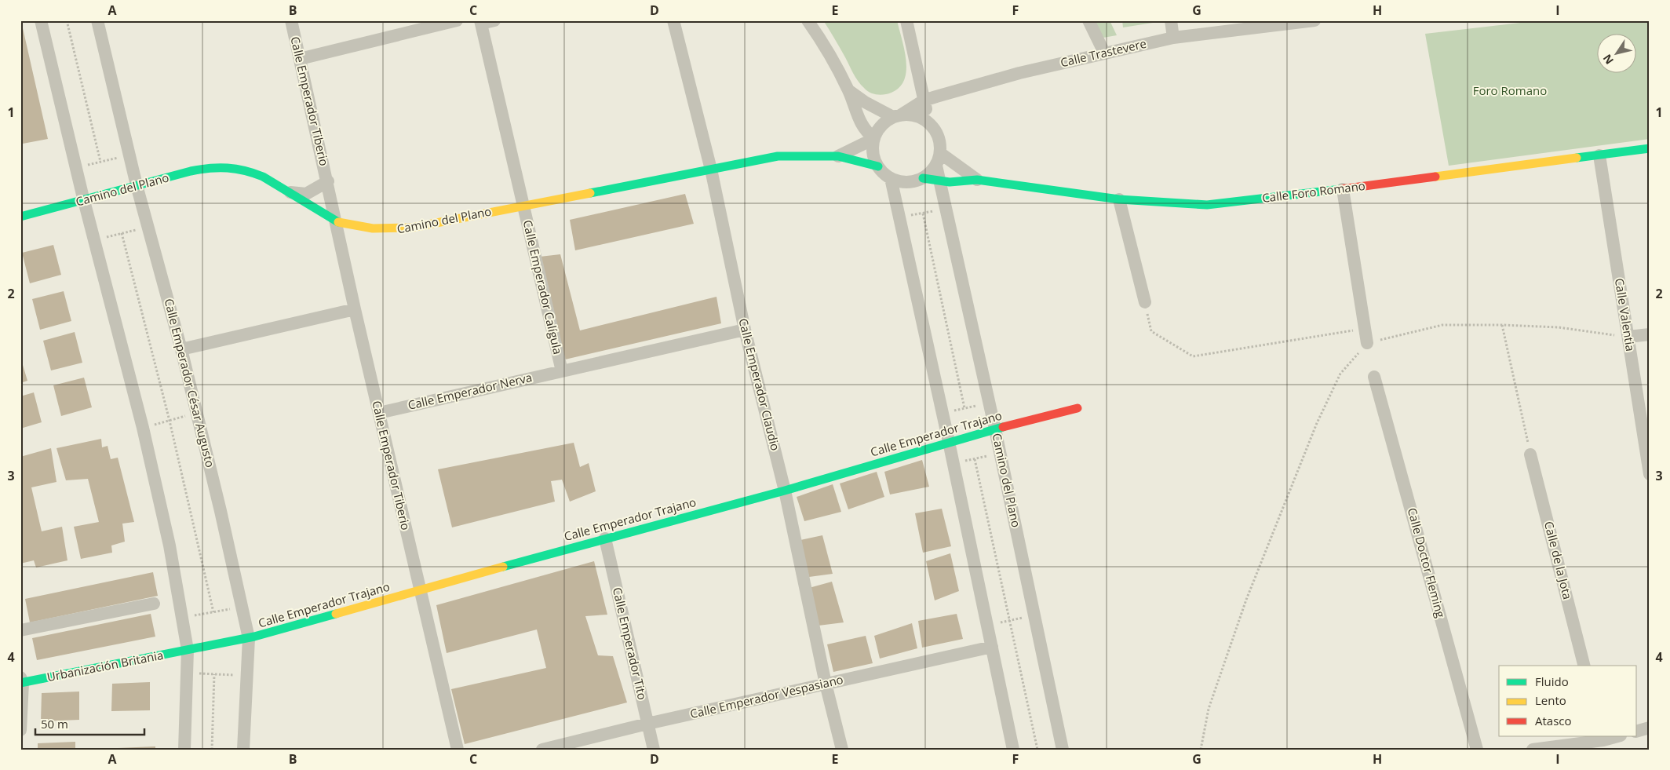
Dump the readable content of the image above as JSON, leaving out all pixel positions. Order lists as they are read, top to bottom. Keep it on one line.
{"streets":{"street":["Calle Trastevere","Calle Emperador Tiberio","Camino del Plano","Calle Foro Romano","Calle Emperador Calígula","Calle Valentia","Calle Emperador César Augusto","Calle Emperador Claudio","Calle Emperador Nerva","Calle Emperador Trajano","Calle de la Jota","Calle Doctor Fleming","Calle Emperador Tito","Urbanización Britania","Calle Emperador Vespasiano"]},"crossings":[["Calle Trastevere","Camino del Plano"],["Calle Trastevere","Calle Foro Romano"],["Calle Emperador Tiberio","Camino del Plano"],["Calle Emperador Tiberio","Calle Emperador Nerva"],["Calle Emperador Tiberio","Calle Emperador Trajano"],["Camino del Plano","Calle Foro Romano"],["Camino del Plano","Calle Emperador Calígula"],["Camino del Plano","Calle Emperador César Augusto"],["Camino del Plano","Calle Emperador Claudio"],["Camino del Plano","Calle Emperador Trajano"],["Calle Foro Romano","Calle Valentia"],["Calle Emperador Calígula","Calle Emperador Claudio"],["Calle Emperador Calígula","Calle Emperador Nerva"],["Calle Emperador César Augusto","Calle Emperador Trajano"],["Calle Emperador Claudio","Calle Emperador Trajano"],["Calle Emperador Claudio","Calle Emperador Vespasiano"],["Calle Emperador Trajano","Calle Emperador Tito"],["Calle Emperador Trajano","Urbanización Britania"],["Calle Emperador Tito","Calle Emperador Vespasiano"]],"parks":["Foro Romano"],"legend":["Fluido","Lento","Atasco"],"scale_bar":"50 m","north":"bottom left","grid":{"columns":["A","B","C","D","E","F","G","H","I"],"rows":["1","2","3","4"]}}
